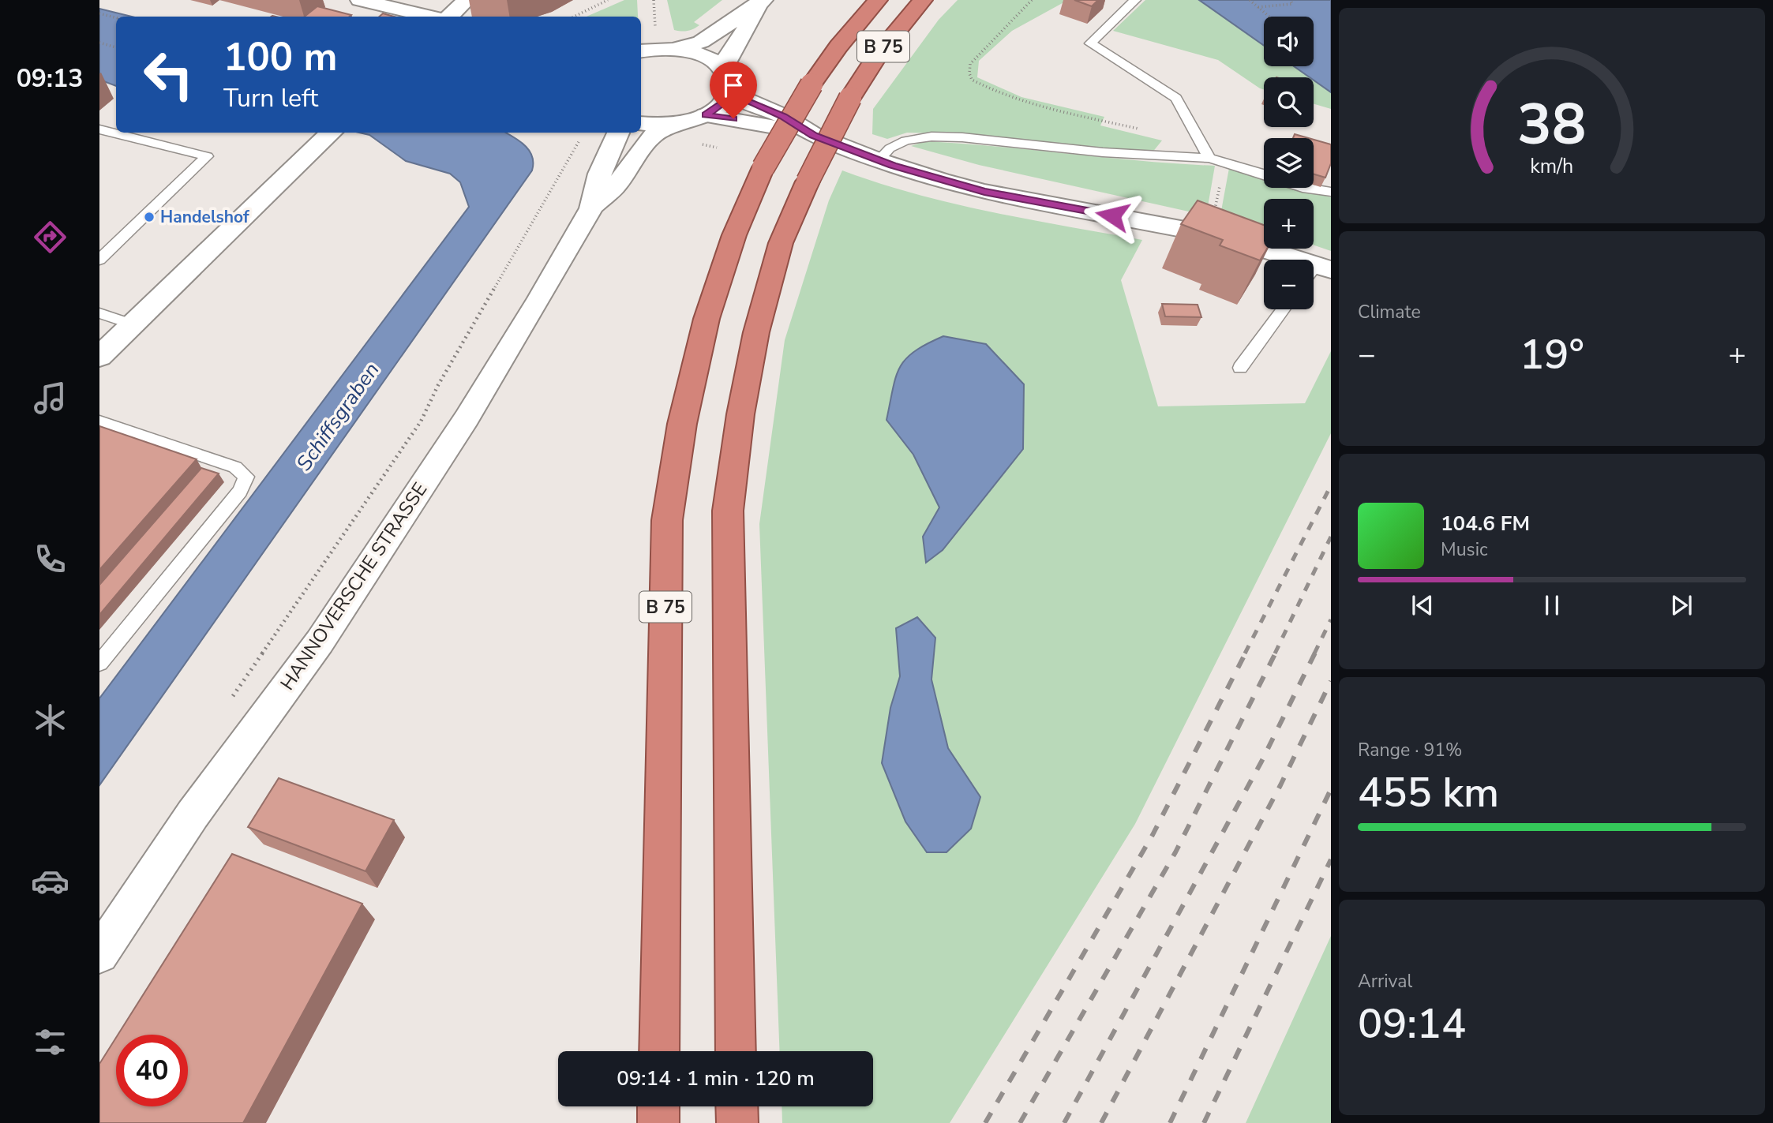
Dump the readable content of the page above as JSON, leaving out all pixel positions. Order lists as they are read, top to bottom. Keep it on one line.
{"streets":{"highway":["B 75"],"main road":["HANNOVERSCHE STRASSE"]},"water":["Schiffsgraben"],"places":["Handelshof"],"page":{"tabs":"09:13","map_buttons":["+","−"],"turn":["100 m","Turn left"],"tile":["Climate",["Range · 91%","455 km"],["Arrival","09:14"]],"heat":["−","19°","+"],"song":["104.6 FM","Music"],"limit":"40","trip":"09:14 · 1 min · 120 m","gauge":["38","km/h"]}}
